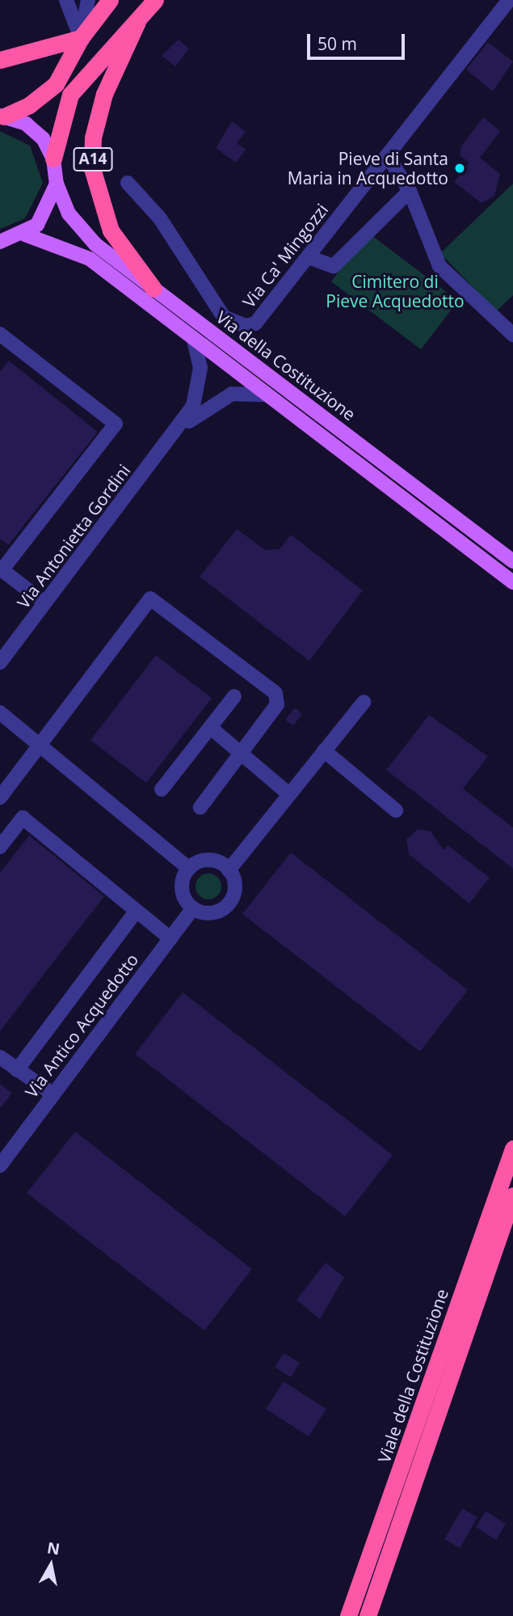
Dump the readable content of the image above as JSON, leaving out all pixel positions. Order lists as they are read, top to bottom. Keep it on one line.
{"streets":{"highway":["A14","Viale della Costituzione"],"main road":["Via della Costituzione"],"street":["Via Ca' Mingozzi","Via Antonietta Gordini","Via Antico Acquedotto"]},"crossings":[["A14","Via della Costituzione"]],"parks":["Cimitero di Pieve Acquedotto"],"places":["Pieve di Santa Maria in Acquedotto"],"scale_bar":"50 m","north":"top"}
